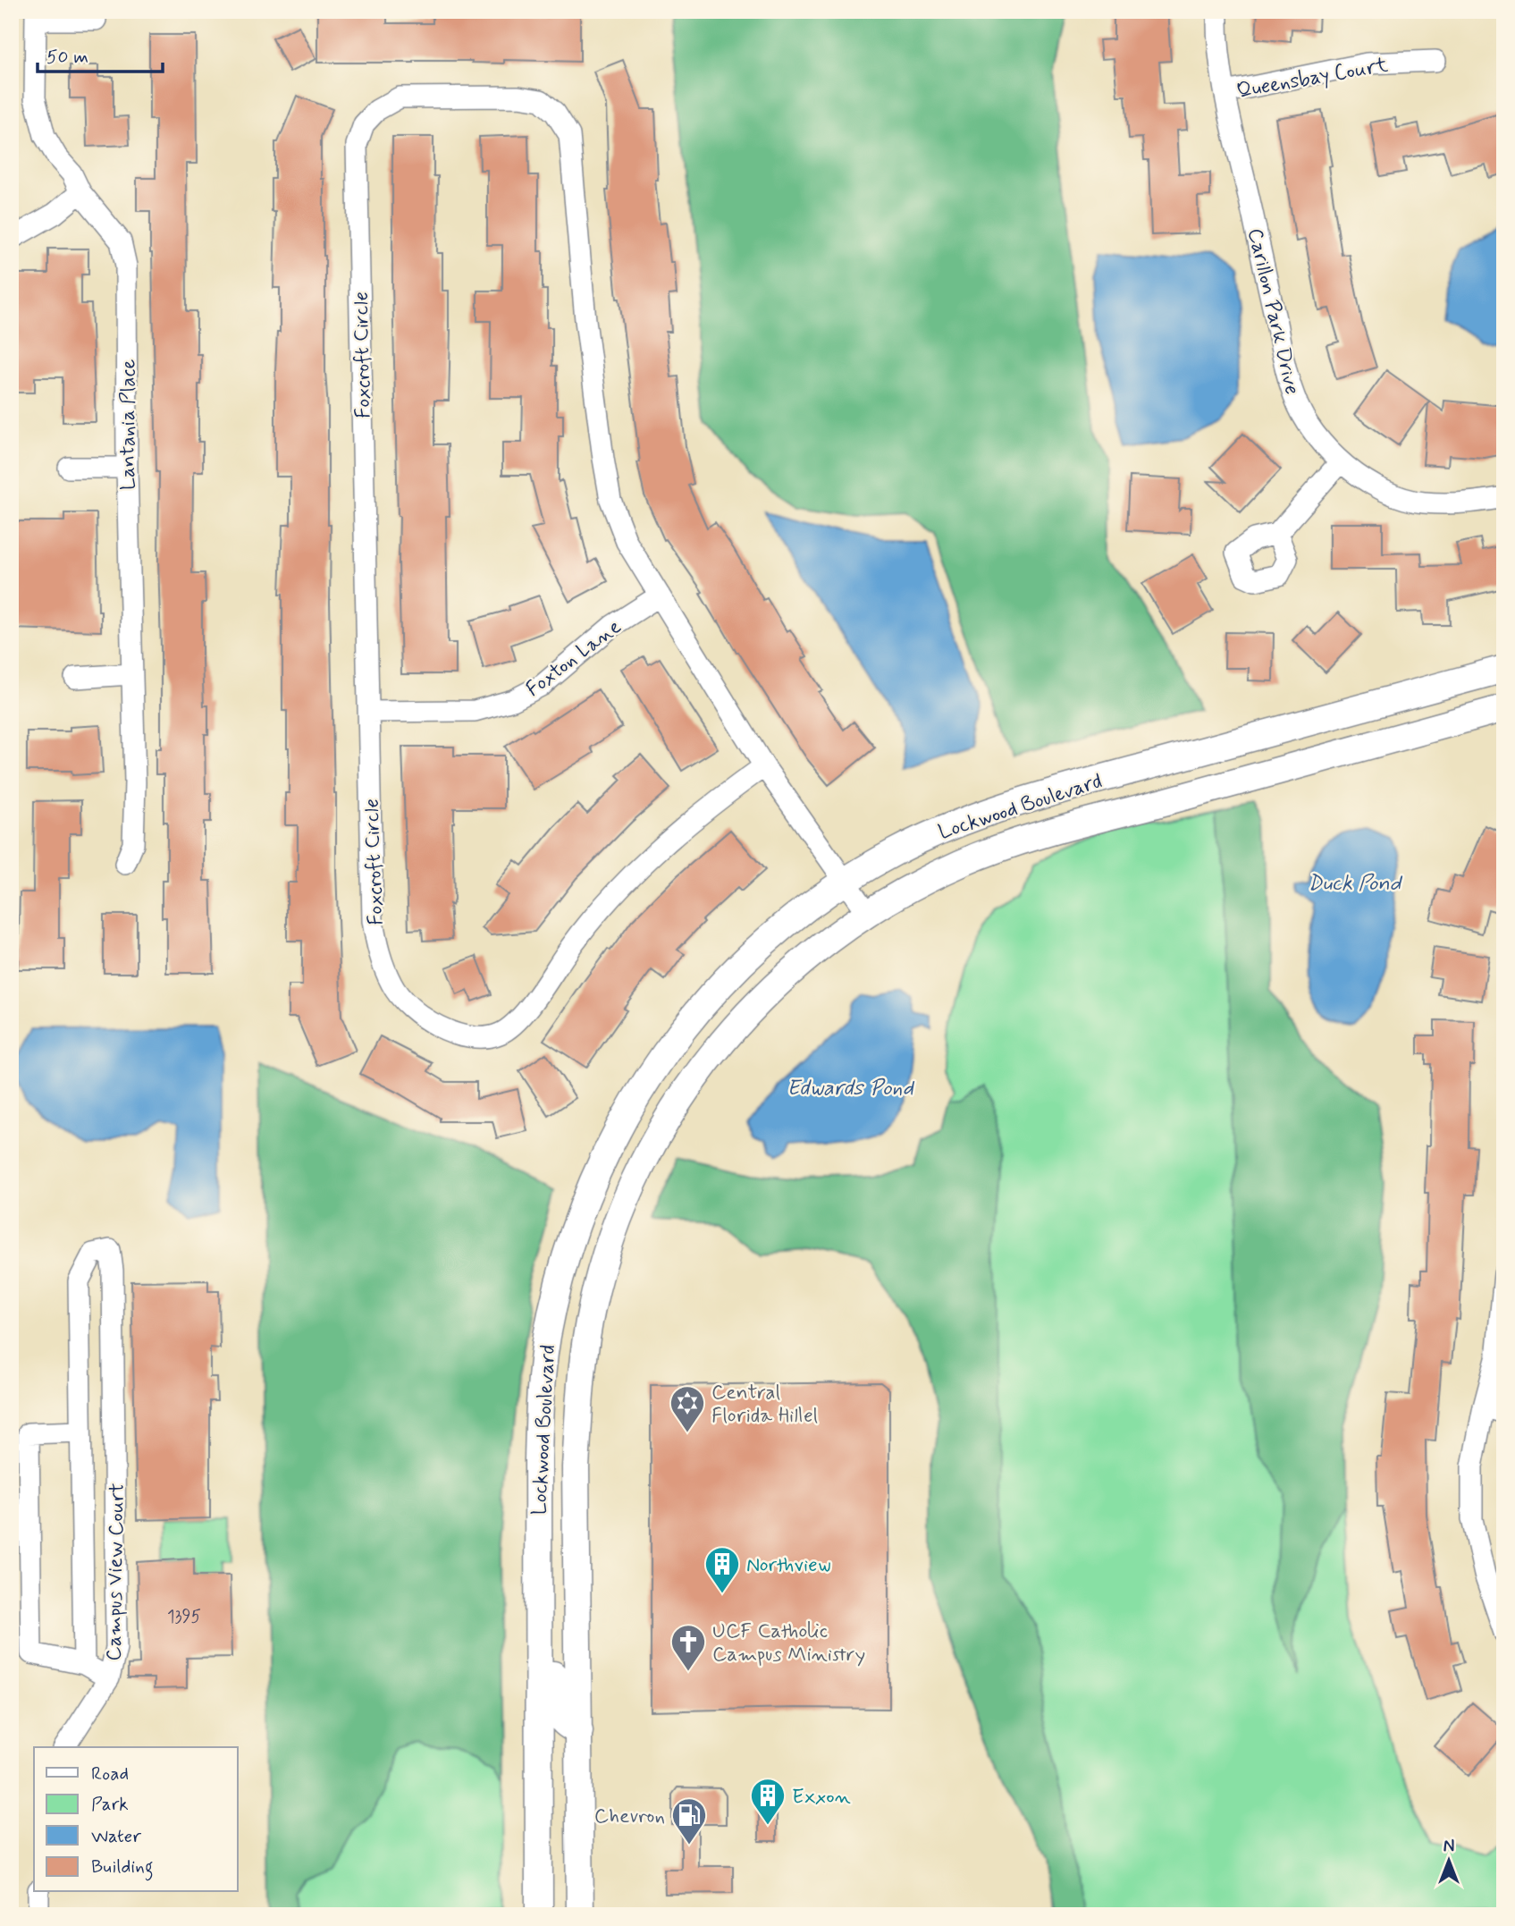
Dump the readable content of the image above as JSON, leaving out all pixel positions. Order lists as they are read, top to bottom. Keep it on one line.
{"streets":{"main road":["Lockwood Boulevard"],"street":["Queensbay Court","Carillon Park Drive","Foxcroft Circle","Lantania Place","Foxton Lane","Campus View Court"]},"crossings":[["Queensbay Court","Carillon Park Drive"],["Foxcroft Circle","Foxton Lane"],["Foxcroft Circle","Lockwood Boulevard"]],"water":["Duck Pond","Edwards Pond"],"places":{"synagogue":["Central Florida Hillel"],"building":["Northview","Exxon"],"church":["UCF Catholic Campus Ministry"],"fuel station":["Chevron"]},"house_numbers":["1395"],"legend":["Road","Park","Water","Building"],"scale_bar":"50 m","north":"top"}
